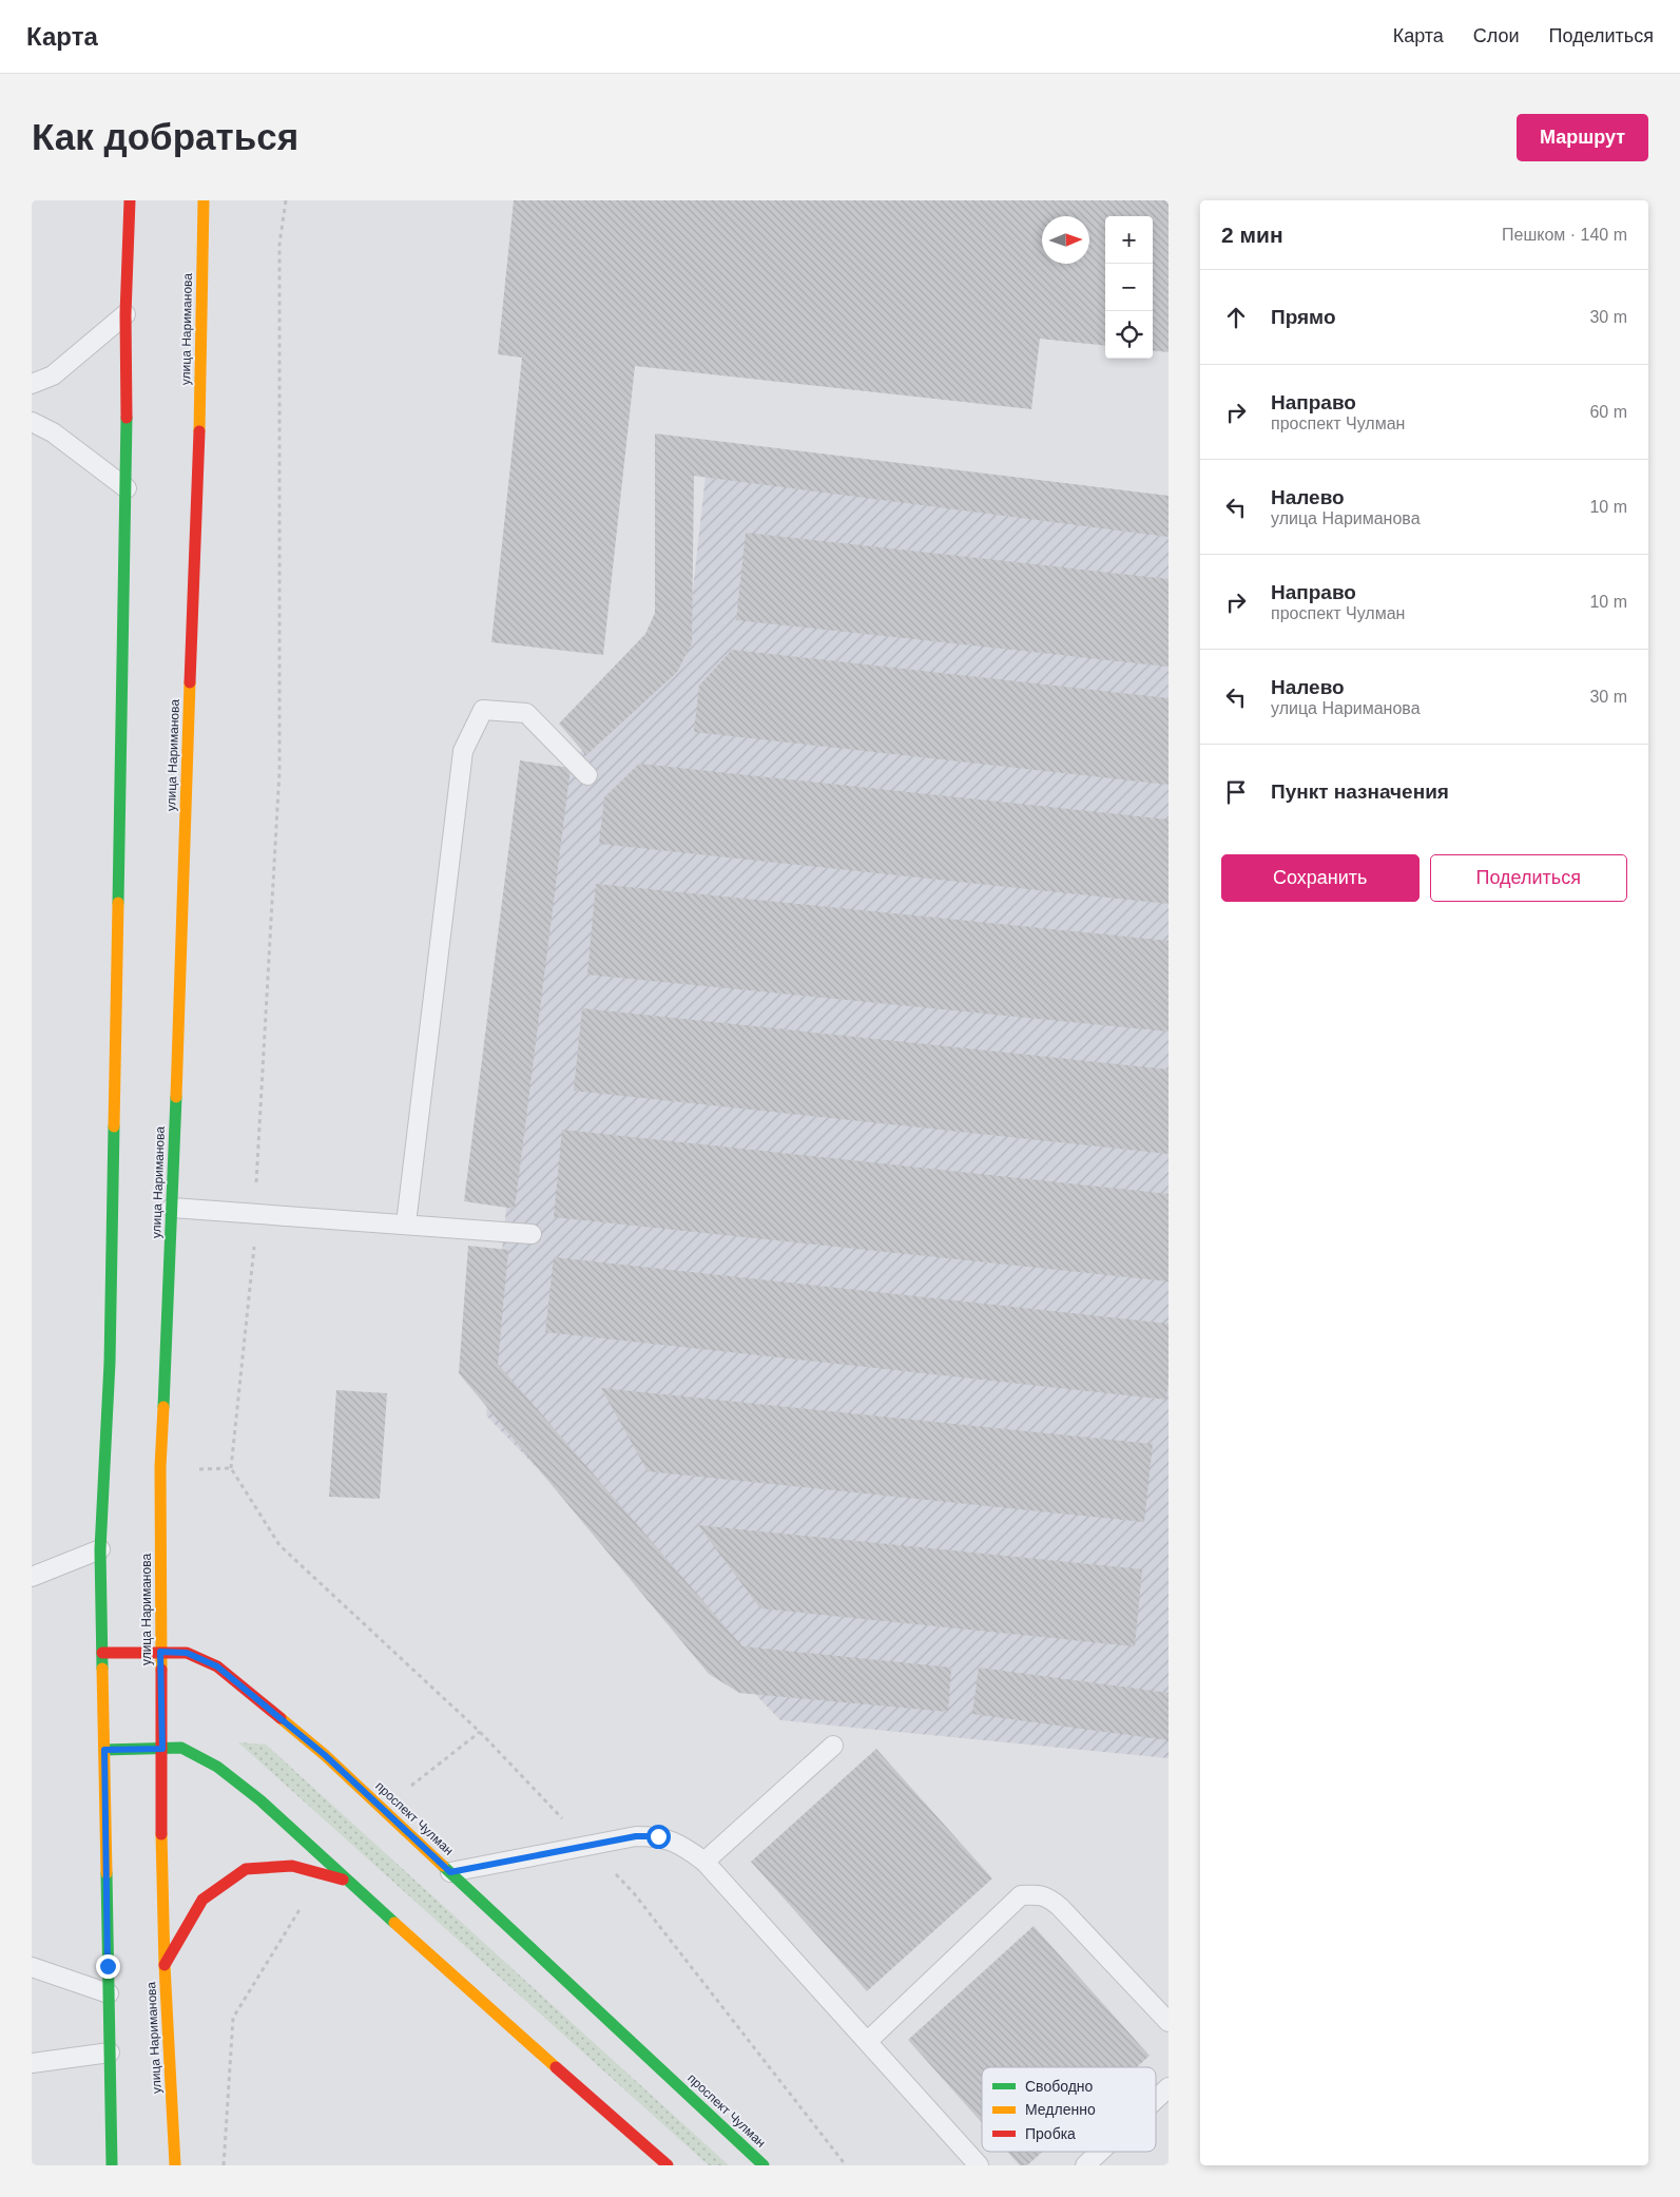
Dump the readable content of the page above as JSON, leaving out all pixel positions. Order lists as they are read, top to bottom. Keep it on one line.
{"streets":{"main road":["улица Нариманова","проспект Чулман"]},"crossings":[["улица Нариманова","проспект Чулман"]],"legend":["Свободно","Медленно","Пробка"],"north":"right","page":{"header":"Карта","nav":["Карта","Слои","Поделиться"],"buttons":["Маршрут",["Сохранить","Поделиться"]],"title":"Как добраться","heading":["2 мин","Пешком · 140 m"],"map_buttons":["+","−"],"list":[["Прямо","30 m"],["Направо","проспект Чулман","60 m"],["Налево","улица Нариманова","10 m"],["Направо","проспект Чулман","10 m"],["Налево","улица Нариманова","30 m"],"Пункт назначения"]}}
